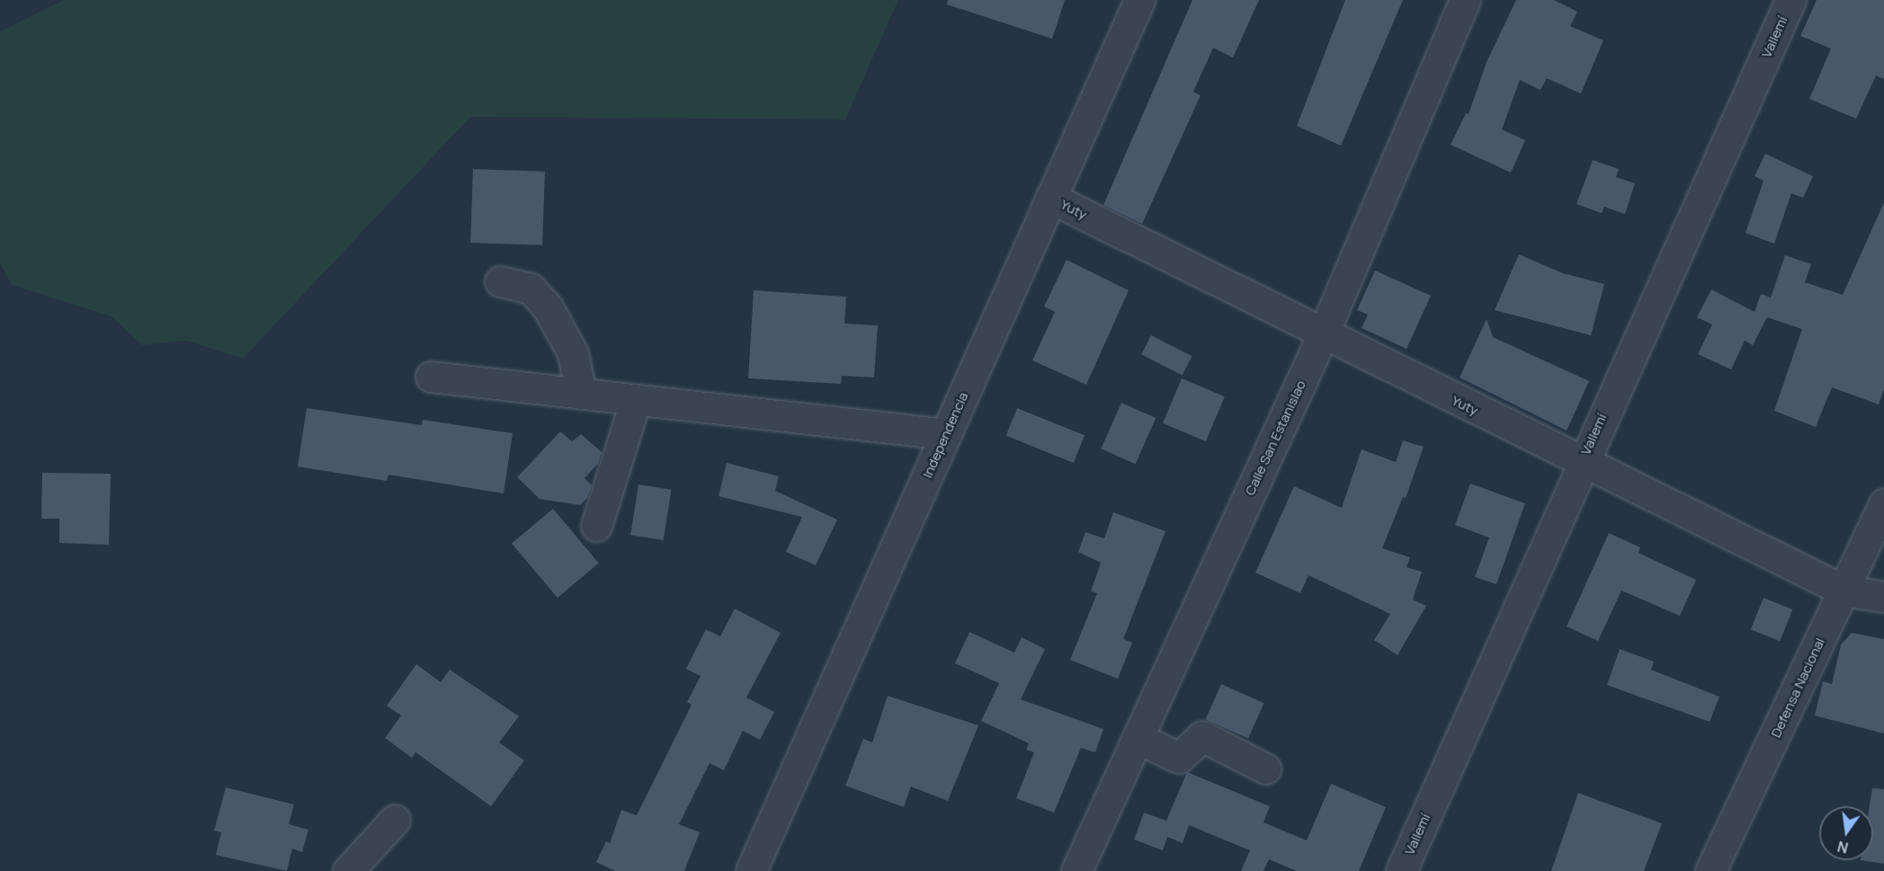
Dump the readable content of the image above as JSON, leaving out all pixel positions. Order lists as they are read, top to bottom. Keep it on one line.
{"streets":{"street":["Vallemí","Yuty","Independencia","Calle San Estanislao","Defensa Nacional"]},"crossings":[["Vallemí","Yuty"],["Yuty","Independencia"],["Yuty","Calle San Estanislao"],["Yuty","Defensa Nacional"]],"north":"bottom"}
